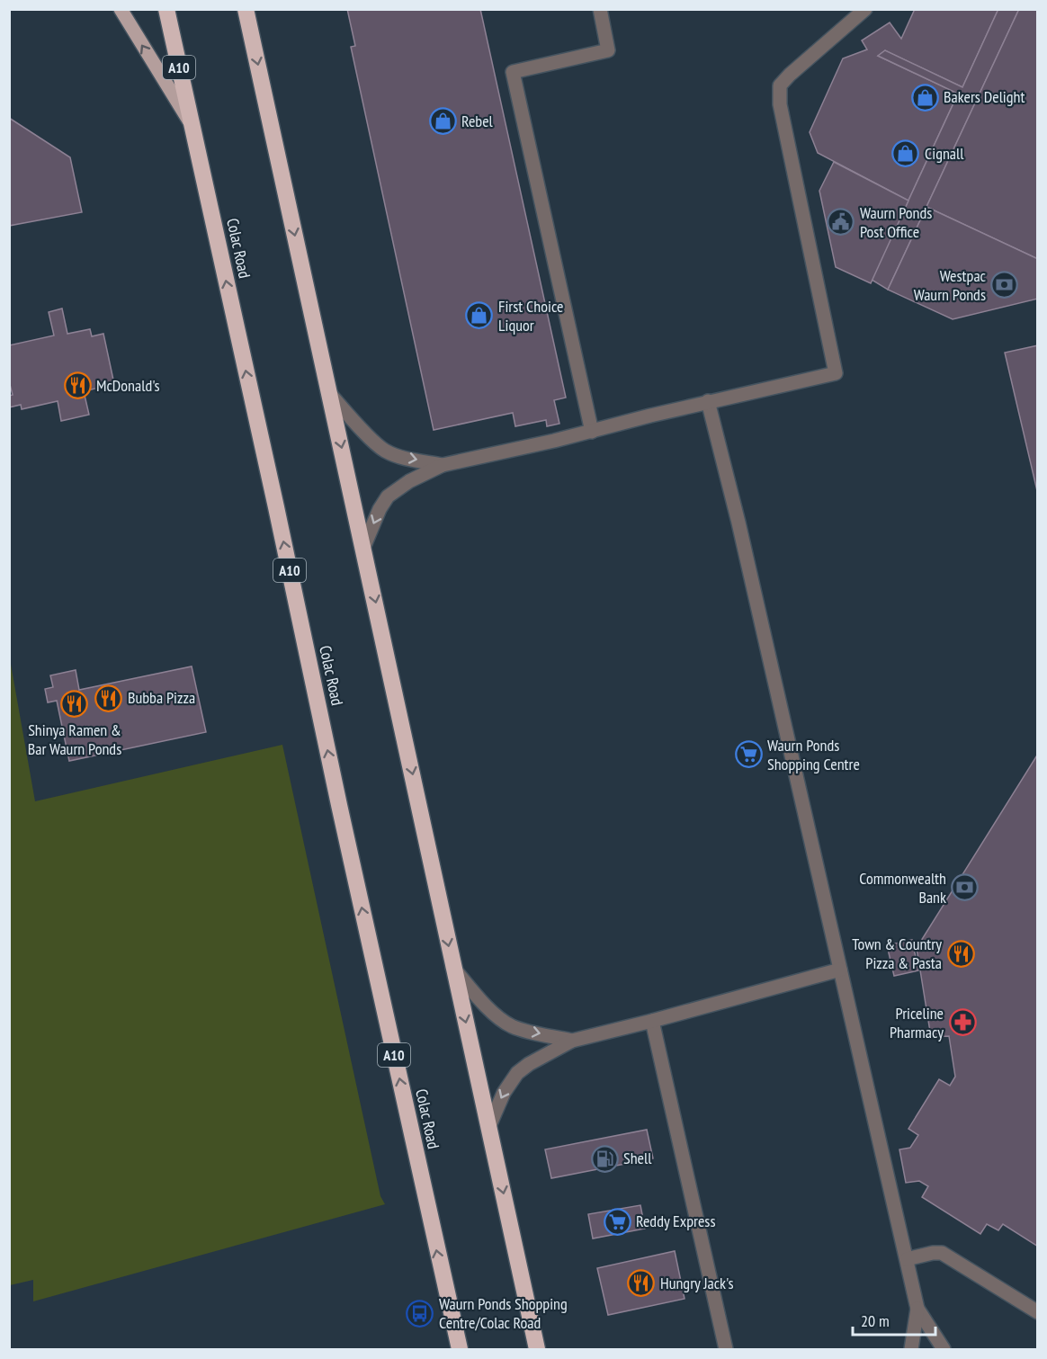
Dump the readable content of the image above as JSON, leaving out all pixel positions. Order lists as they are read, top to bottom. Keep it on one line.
{"streets":{"highway":["A10","Colac Road"]},"places":{"shop":["Bakers Delight","Rebel","Cignall","First Choice Liquor"],"public building":["Waurn Ponds Post Office"],"bank":["Westpac Waurn Ponds","Commonwealth Bank"],"restaurant":["McDonald's","Bubba Pizza","Shinya Ramen & Bar Waurn Ponds","Town & Country Pizza & Pasta","Hungry Jack's"],"supermarket":["Waurn Ponds Shopping Centre","Reddy Express"],"pharmacy":["Priceline Pharmacy"],"fuel station":["Shell"],"bus stop":["Waurn Ponds Shopping Centre/Colac Road"]},"scale_bar":"20 m"}
